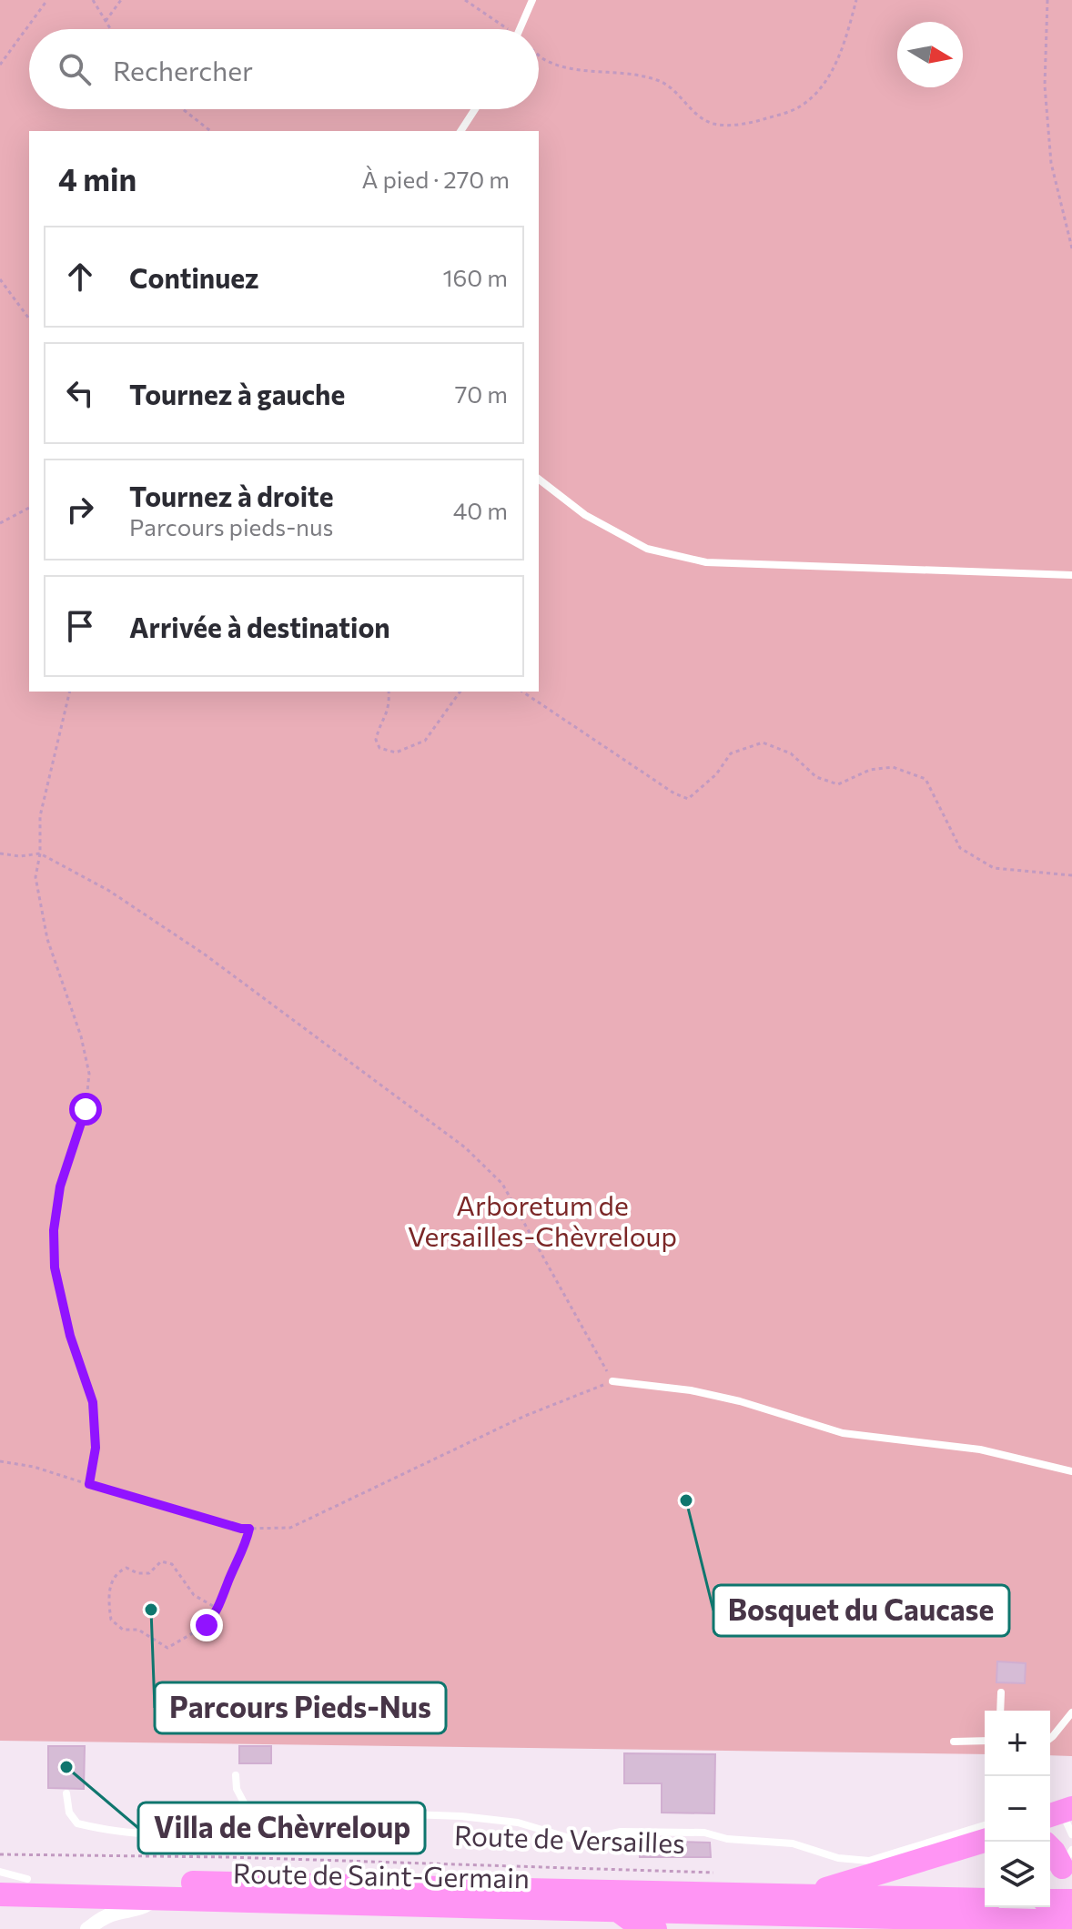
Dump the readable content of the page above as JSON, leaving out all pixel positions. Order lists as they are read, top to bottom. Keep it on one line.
{"streets":{"main road":["Route de Saint-Germain"],"path":["Route de Versailles"]},"parks":["Arboretum de Versailles-Chèvreloup"],"places":["Bosquet du Caucase","Parcours Pieds-Nus","Villa de Chèvreloup"],"north":"right","page":{"search":"Rechercher","heading":["4 min","À pied · 270 m"],"list":[["Continuez","160 m"],["Tournez à gauche","70 m"],["Tournez à droite","Parcours pieds-nus","40 m"],"Arrivée à destination"],"map_buttons":["+","−"]}}
